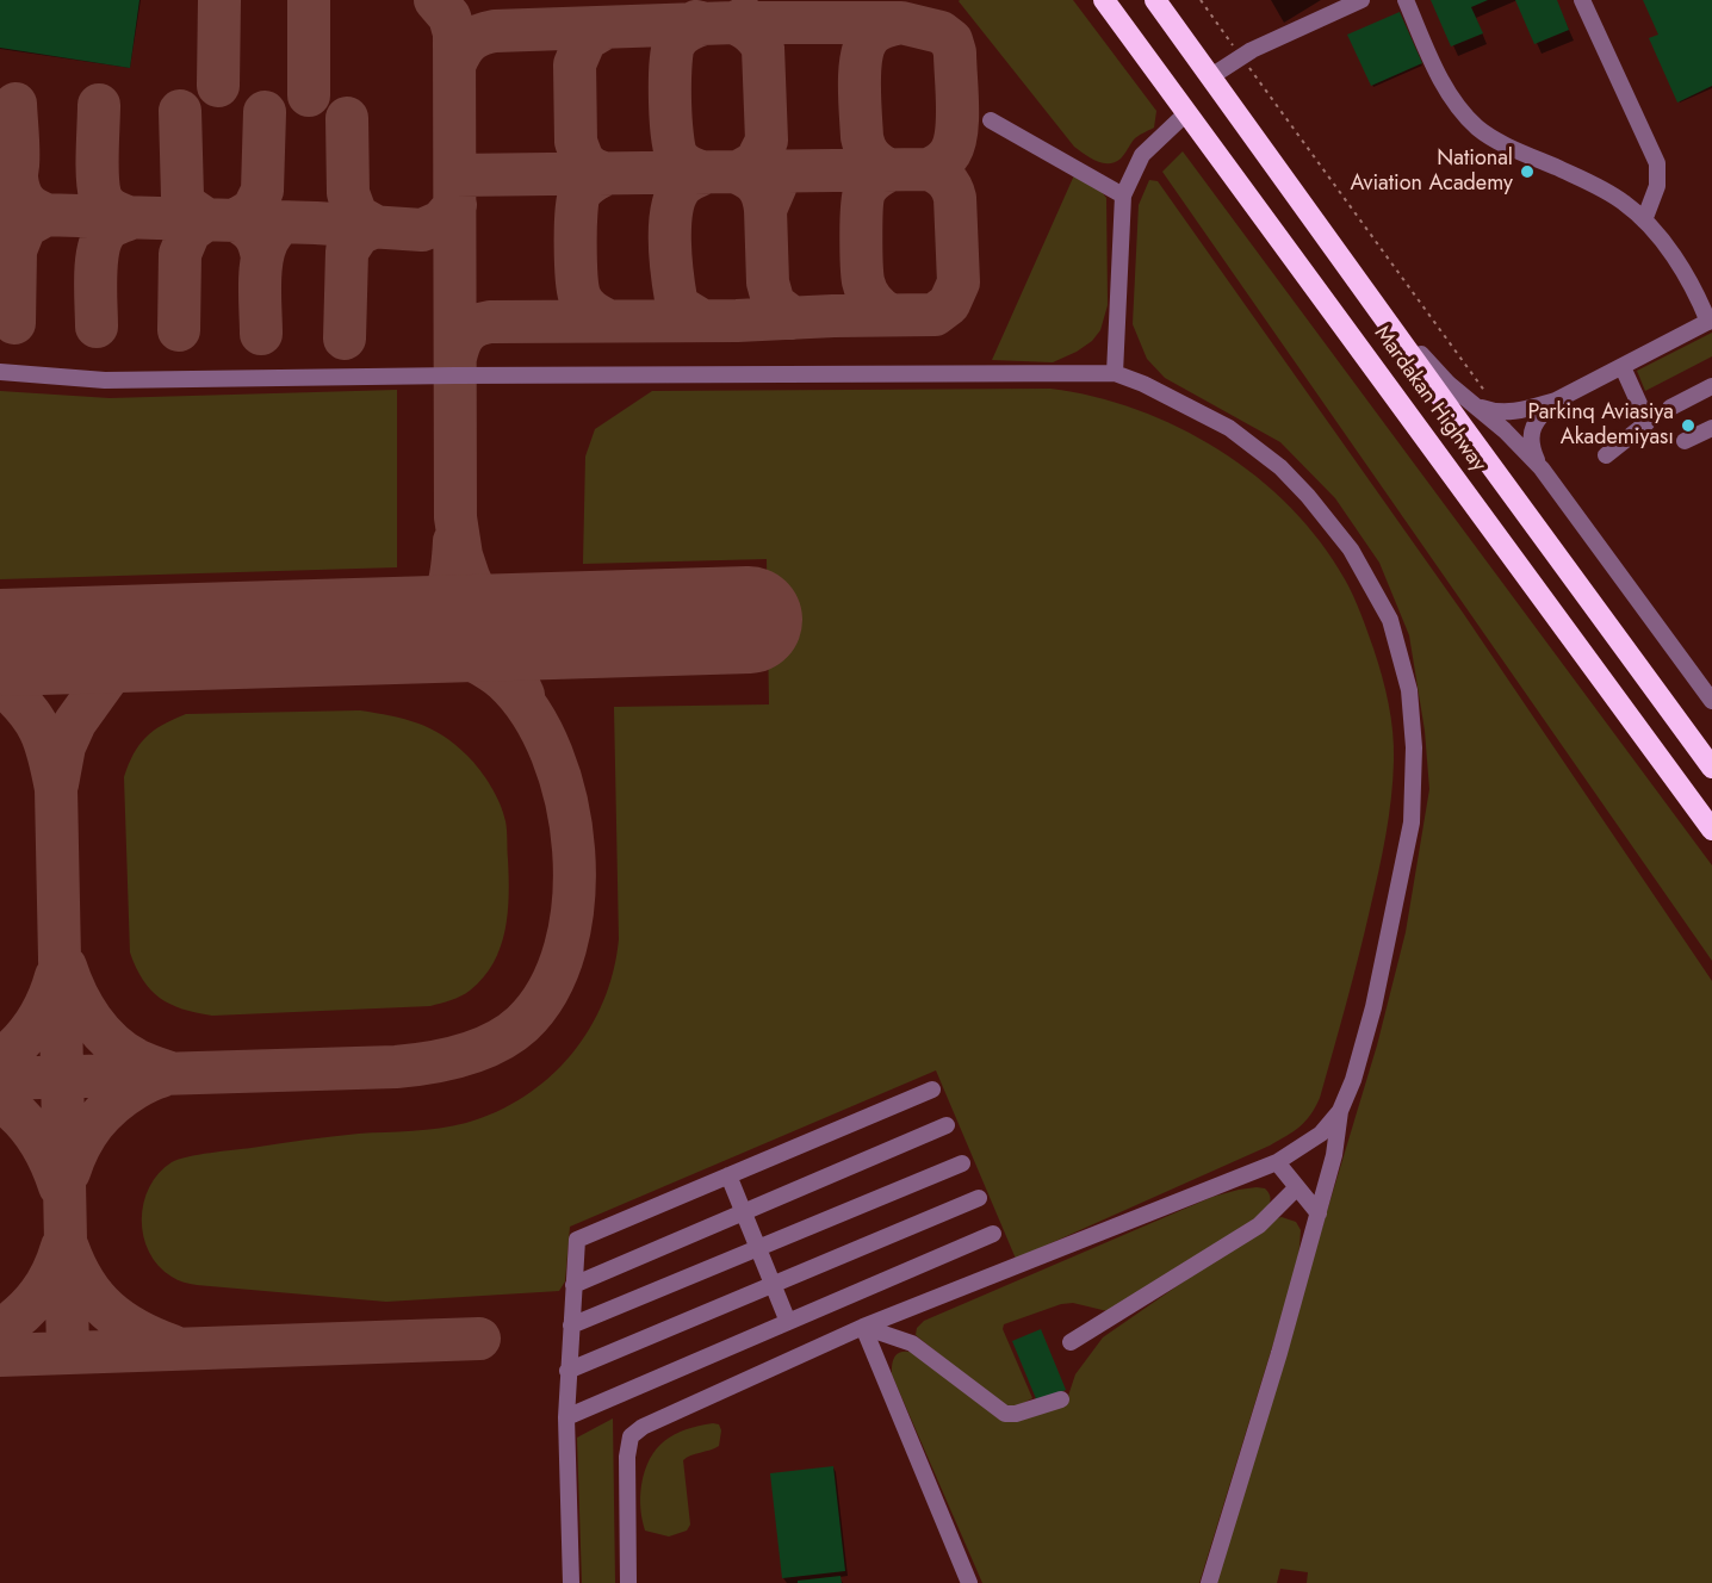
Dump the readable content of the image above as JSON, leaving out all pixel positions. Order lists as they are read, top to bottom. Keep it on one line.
{"streets":{"highway":["Mardakan Highway"]},"places":["National Aviation Academy","Parkinq Aviasiya Akademiyası"]}
